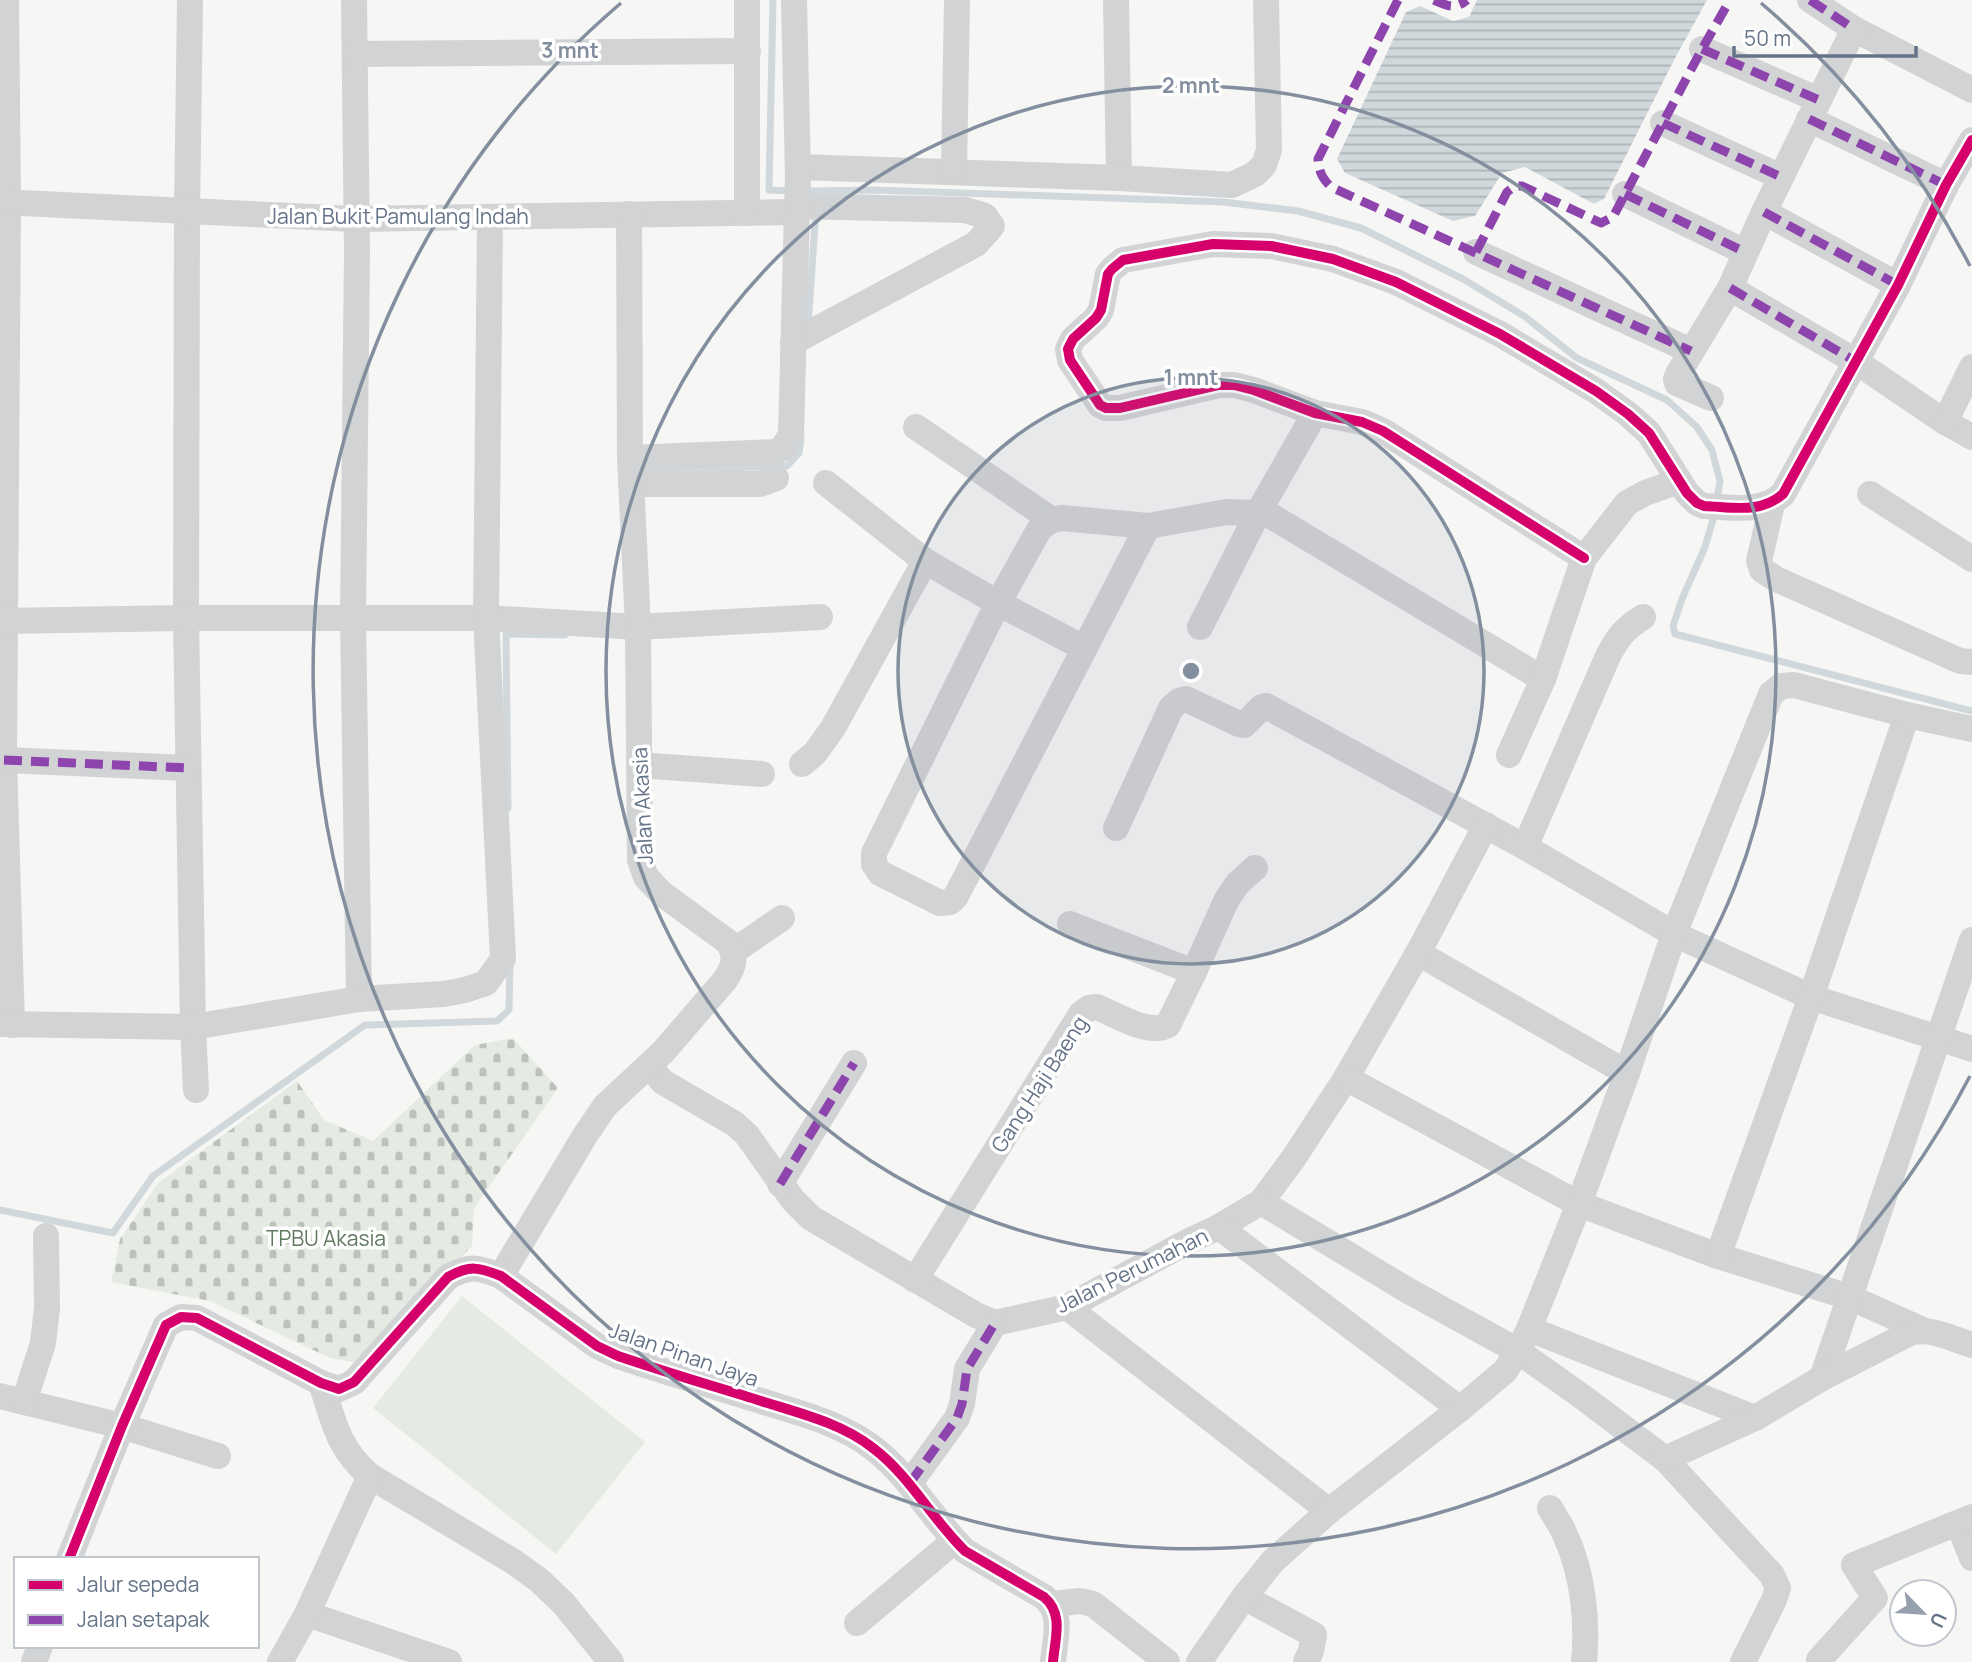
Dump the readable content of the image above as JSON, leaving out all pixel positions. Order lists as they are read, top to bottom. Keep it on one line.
{"streets":{"street":["Jalan Bukit Pamulang Indah","Jalan Akasia","Gang Haji Baeng","Jalan Perumahan","Jalan Pinan Jaya"]},"crossings":[["Jalan Bukit Pamulang Indah","Jalan Akasia"]],"parks":["TPBU Akasia"],"legend":["Jalur sepeda","Jalan setapak"],"scale_bar":"50 m","north":"bottom right","rings":["3 mnt","2 mnt","1 mnt"]}
